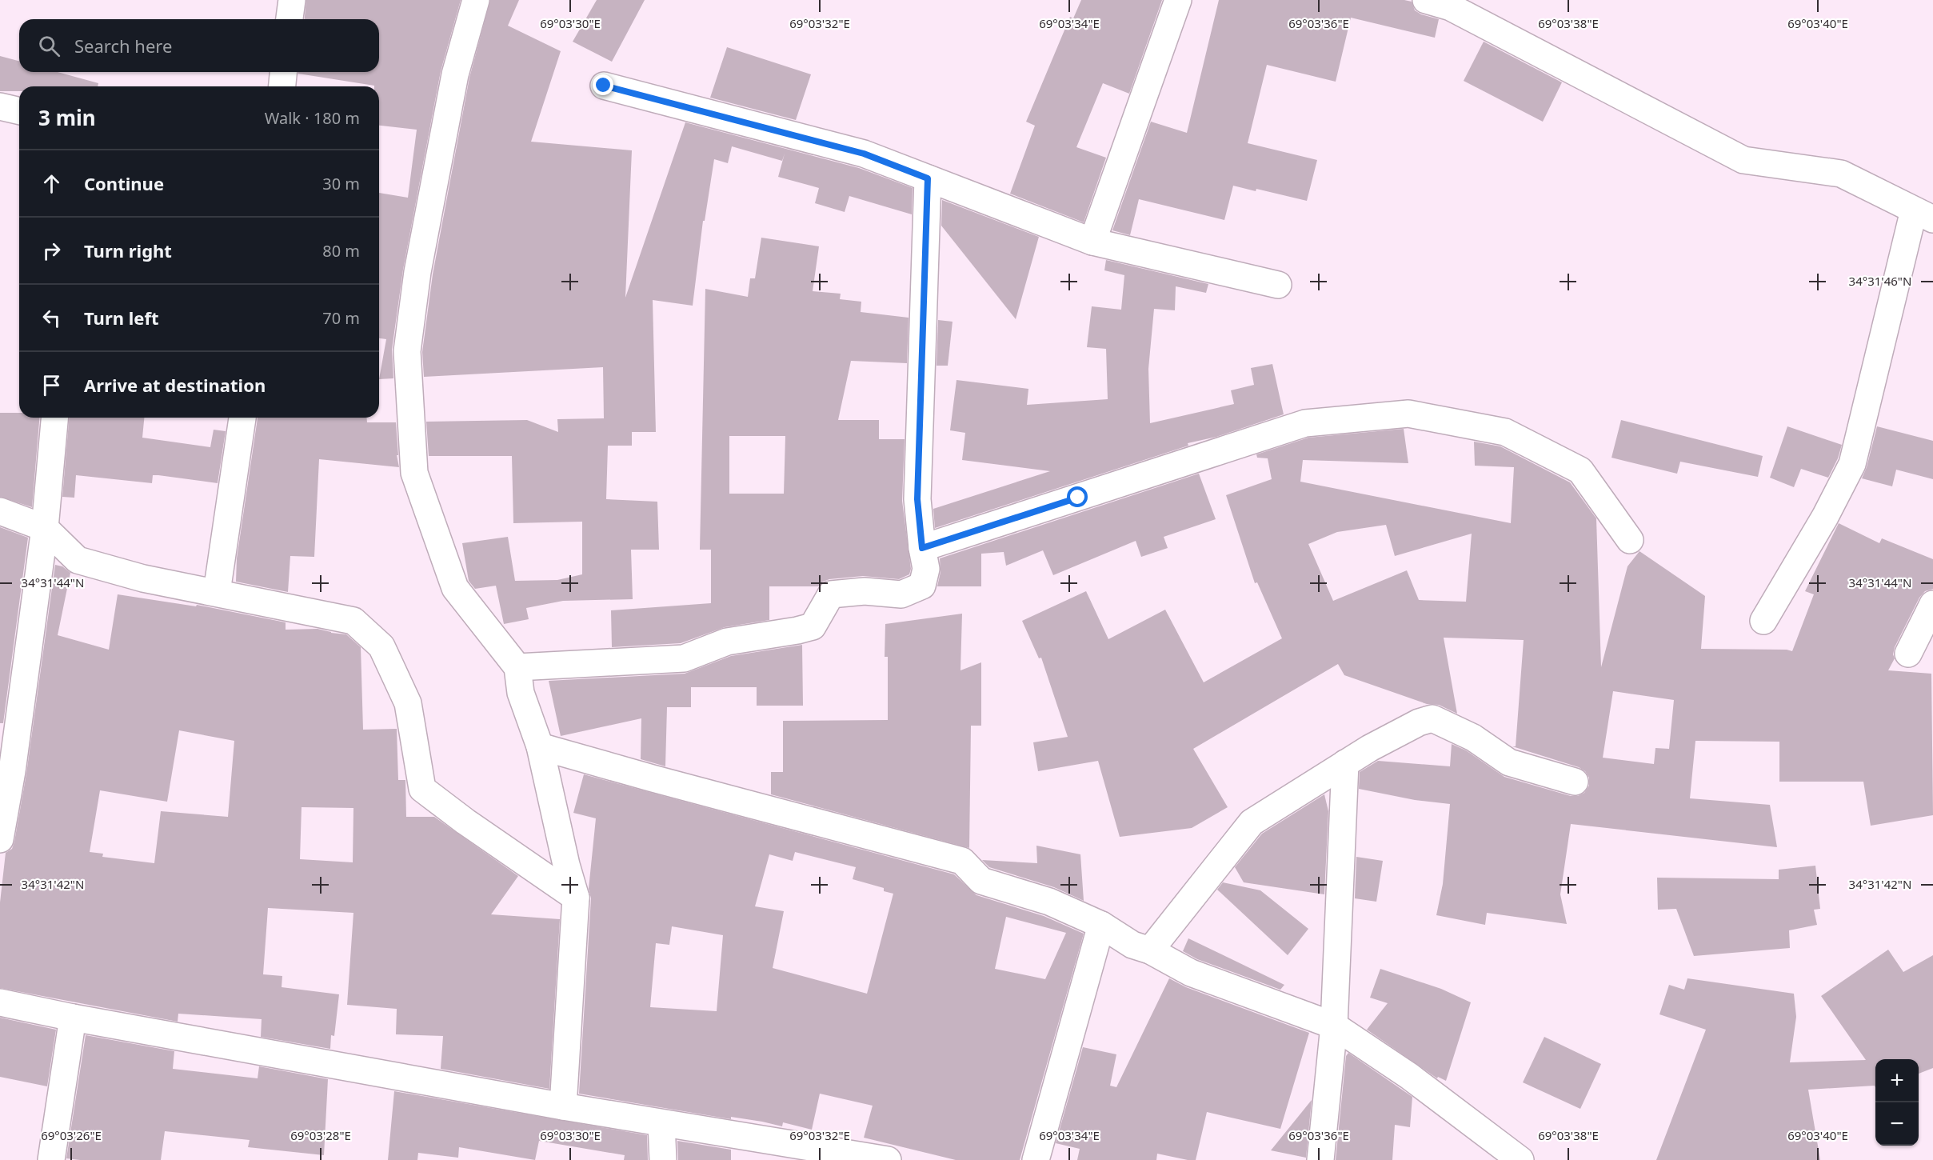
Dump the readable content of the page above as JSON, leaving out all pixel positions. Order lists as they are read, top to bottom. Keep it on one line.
{"page":{"search":"Search here","heading":["3 min","Walk · 180 m"],"list":[["Continue","30 m"],["Turn right","80 m"],["Turn left","70 m"],"Arrive at destination"],"map_buttons":["+","−"]},"coordinates":["69°03'30\"E","69°03'32\"E","69°03'34\"E","69°03'36\"E","69°03'38\"E","69°03'40\"E","34°31'46\"N","34°31'44\"N","34°31'42\"N","69°03'26\"E","69°03'28\"E"]}
